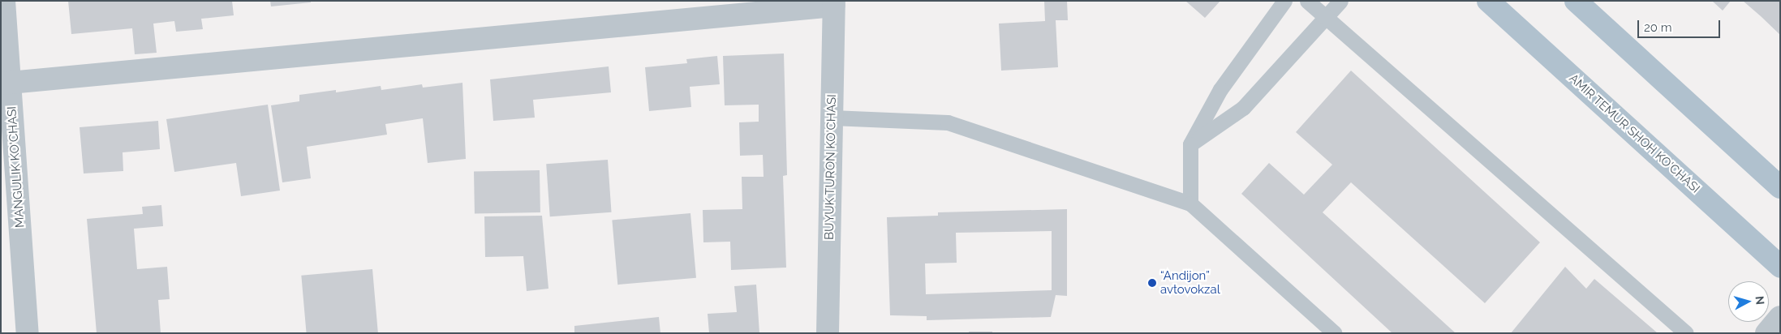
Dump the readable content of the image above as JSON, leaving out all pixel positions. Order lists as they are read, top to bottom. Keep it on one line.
{"streets":{"main road":["AMIR TEMUR SHOH KO'CHASI"],"street":["MANGULIK KO'CHASI","BUYUK TURON KO'CHASI"]},"places":["“Andijon” avtovokzal"],"scale_bar":"20 m","north":"right"}
